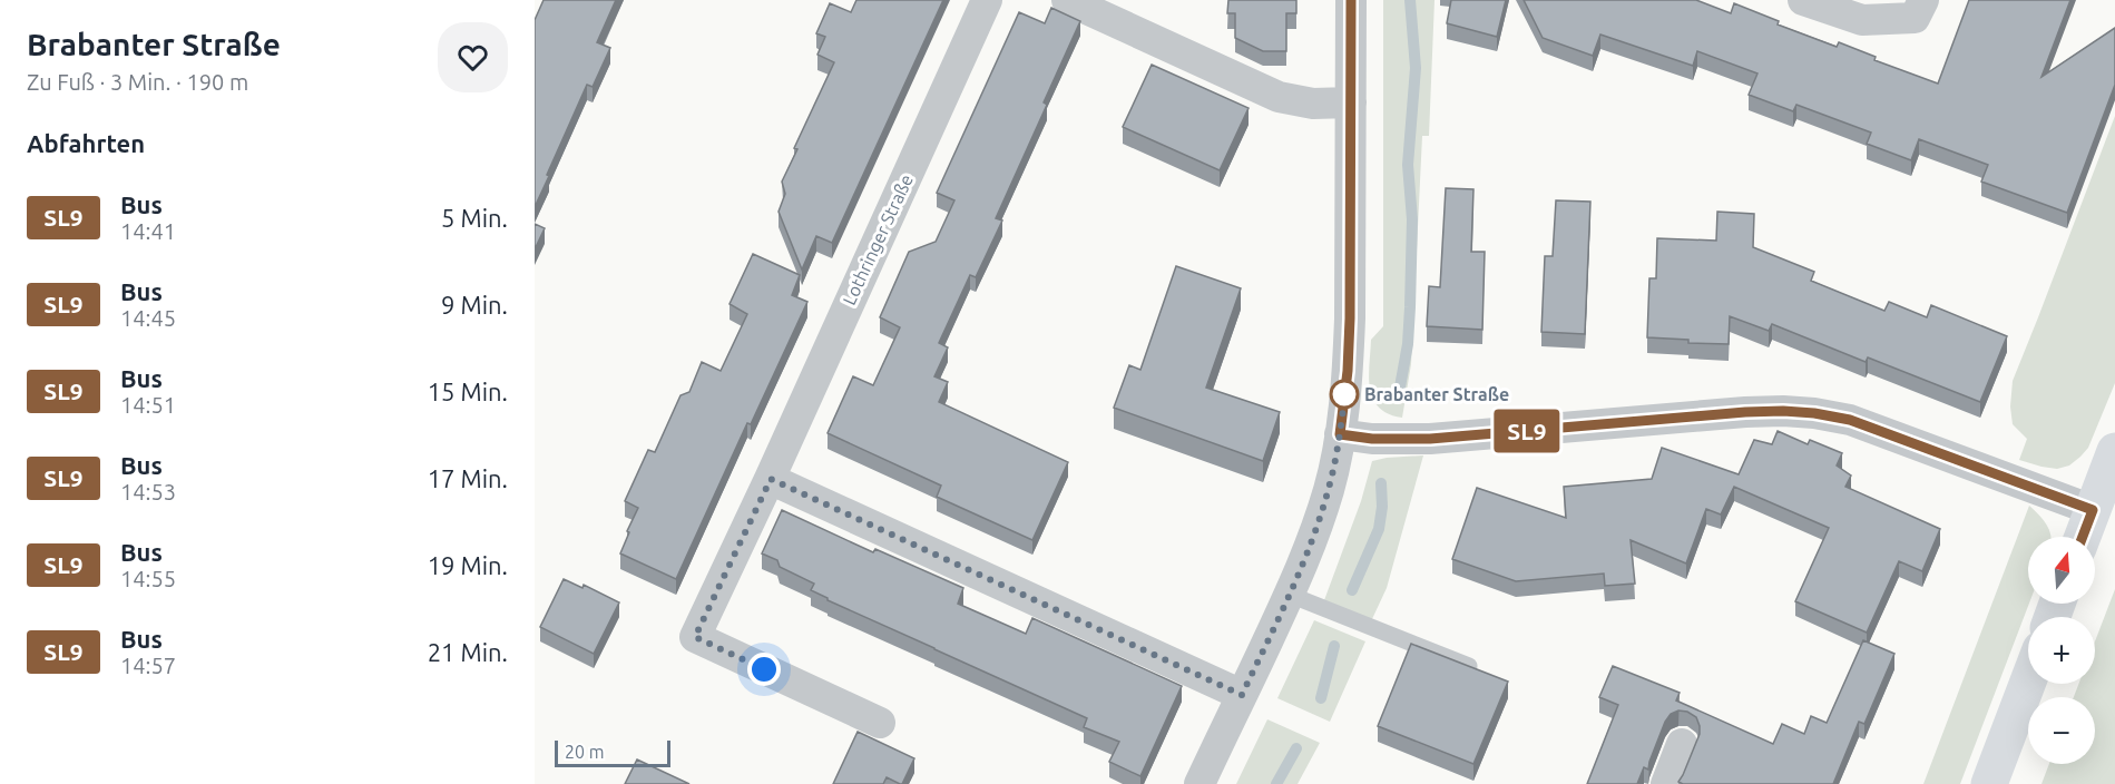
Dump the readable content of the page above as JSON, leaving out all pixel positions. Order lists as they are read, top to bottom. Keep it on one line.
{"streets":{"street":["Lothringer Straße"]},"places":["Brabanter Straße"],"lines":["bus line SL9"],"scale_bar":"20 m","north":"top","page":{"heading":[["Brabanter Straße","Zu Fuß · 3 Min. · 190 m"],"Abfahrten"],"on_map":"SL9","list":[{"mark":"SL9","name":"Bus","note":"14:41","value":"5 Min."},{"mark":"SL9","name":"Bus","note":"14:45","value":"9 Min."},{"mark":"SL9","name":"Bus","note":"14:51","value":"15 Min."},{"mark":"SL9","name":"Bus","note":"14:53","value":"17 Min."},{"mark":"SL9","name":"Bus","note":"14:55","value":"19 Min."},{"mark":"SL9","name":"Bus","note":"14:57","value":"21 Min."}],"map_buttons":["+","−"],"scale":"20 m"}}
